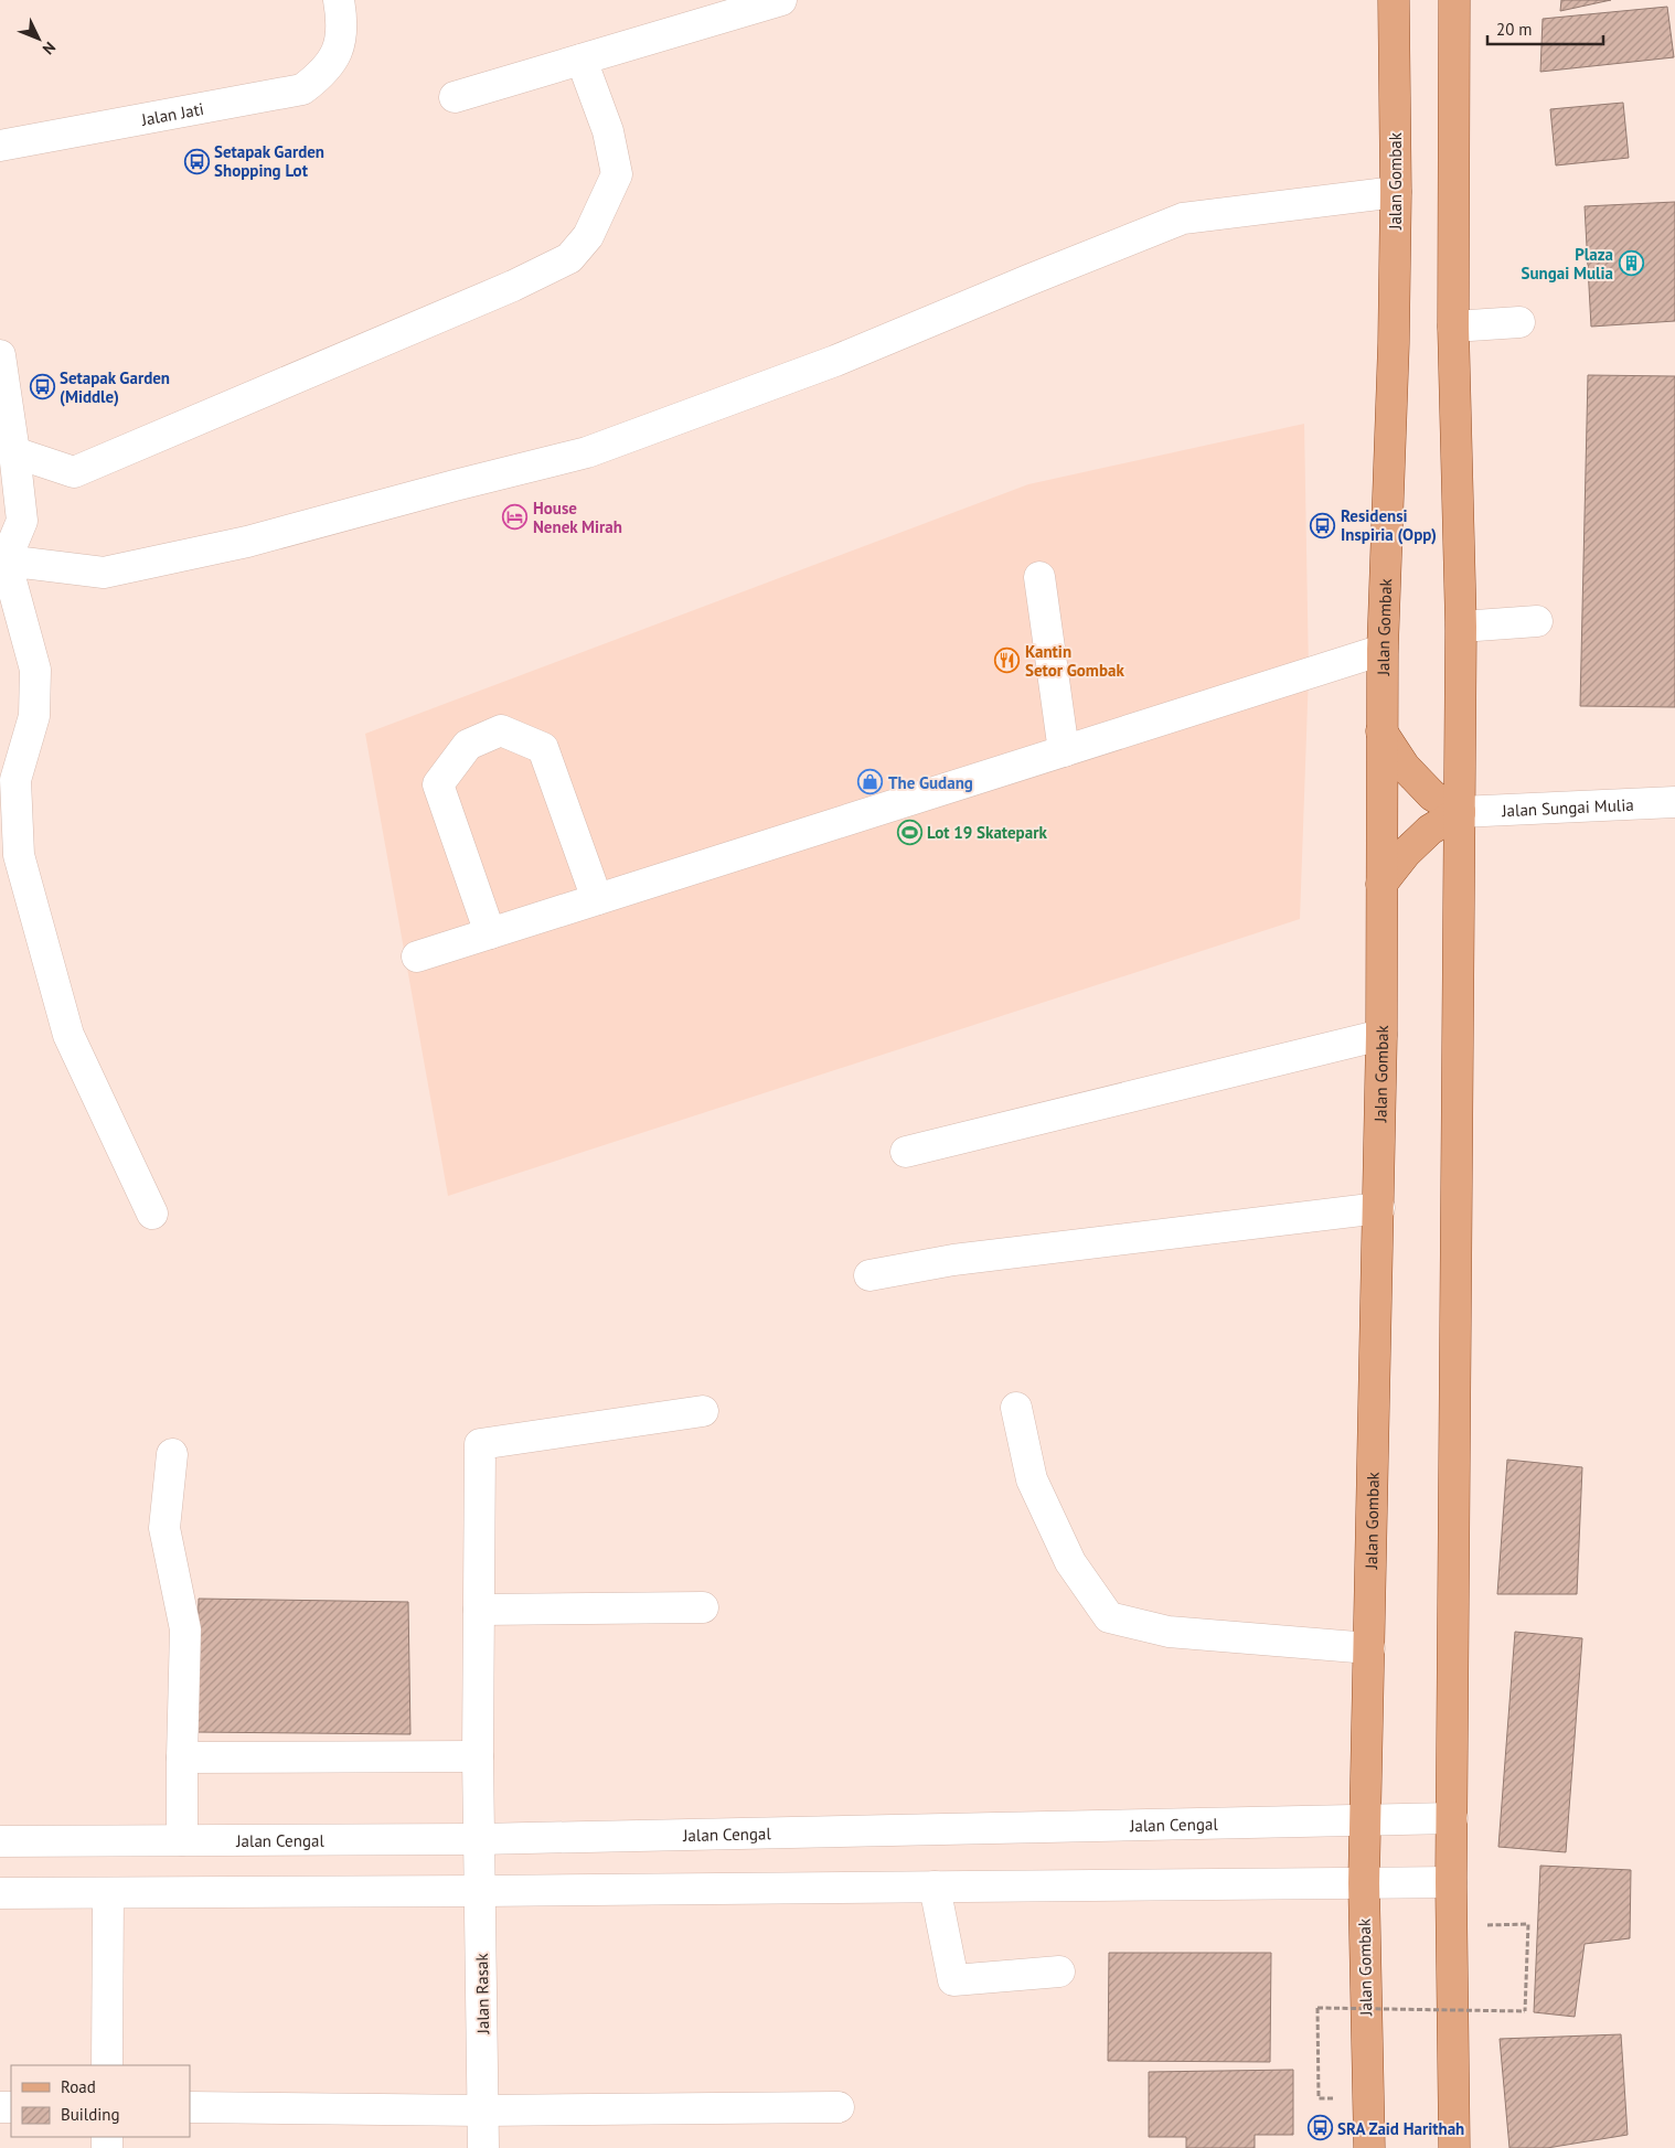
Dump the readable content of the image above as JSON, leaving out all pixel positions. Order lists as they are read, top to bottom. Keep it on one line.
{"streets":{"main road":["Jalan Gombak"],"street":["Jalan Jati","Jalan Sungai Mulia","Jalan Cengal","Jalan Rasak"]},"crossings":[["Jalan Gombak","Jalan Cengal"],["Jalan Cengal","Jalan Rasak"]],"places":{"bus stop":["Setapak Garden Shopping Lot","Setapak Garden (Middle)","Residensi Inspiria (Opp)","SRA Zaid Harithah"],"building":["Plaza Sungai Mulia"],"hotel":["House Nenek Mirah"],"restaurant":["Kantin Setor Gombak"],"shop":["The Gudang"],"sports":["Lot 19 Skatepark"]},"legend":["Road","Building"],"scale_bar":"20 m","north":"bottom right"}
